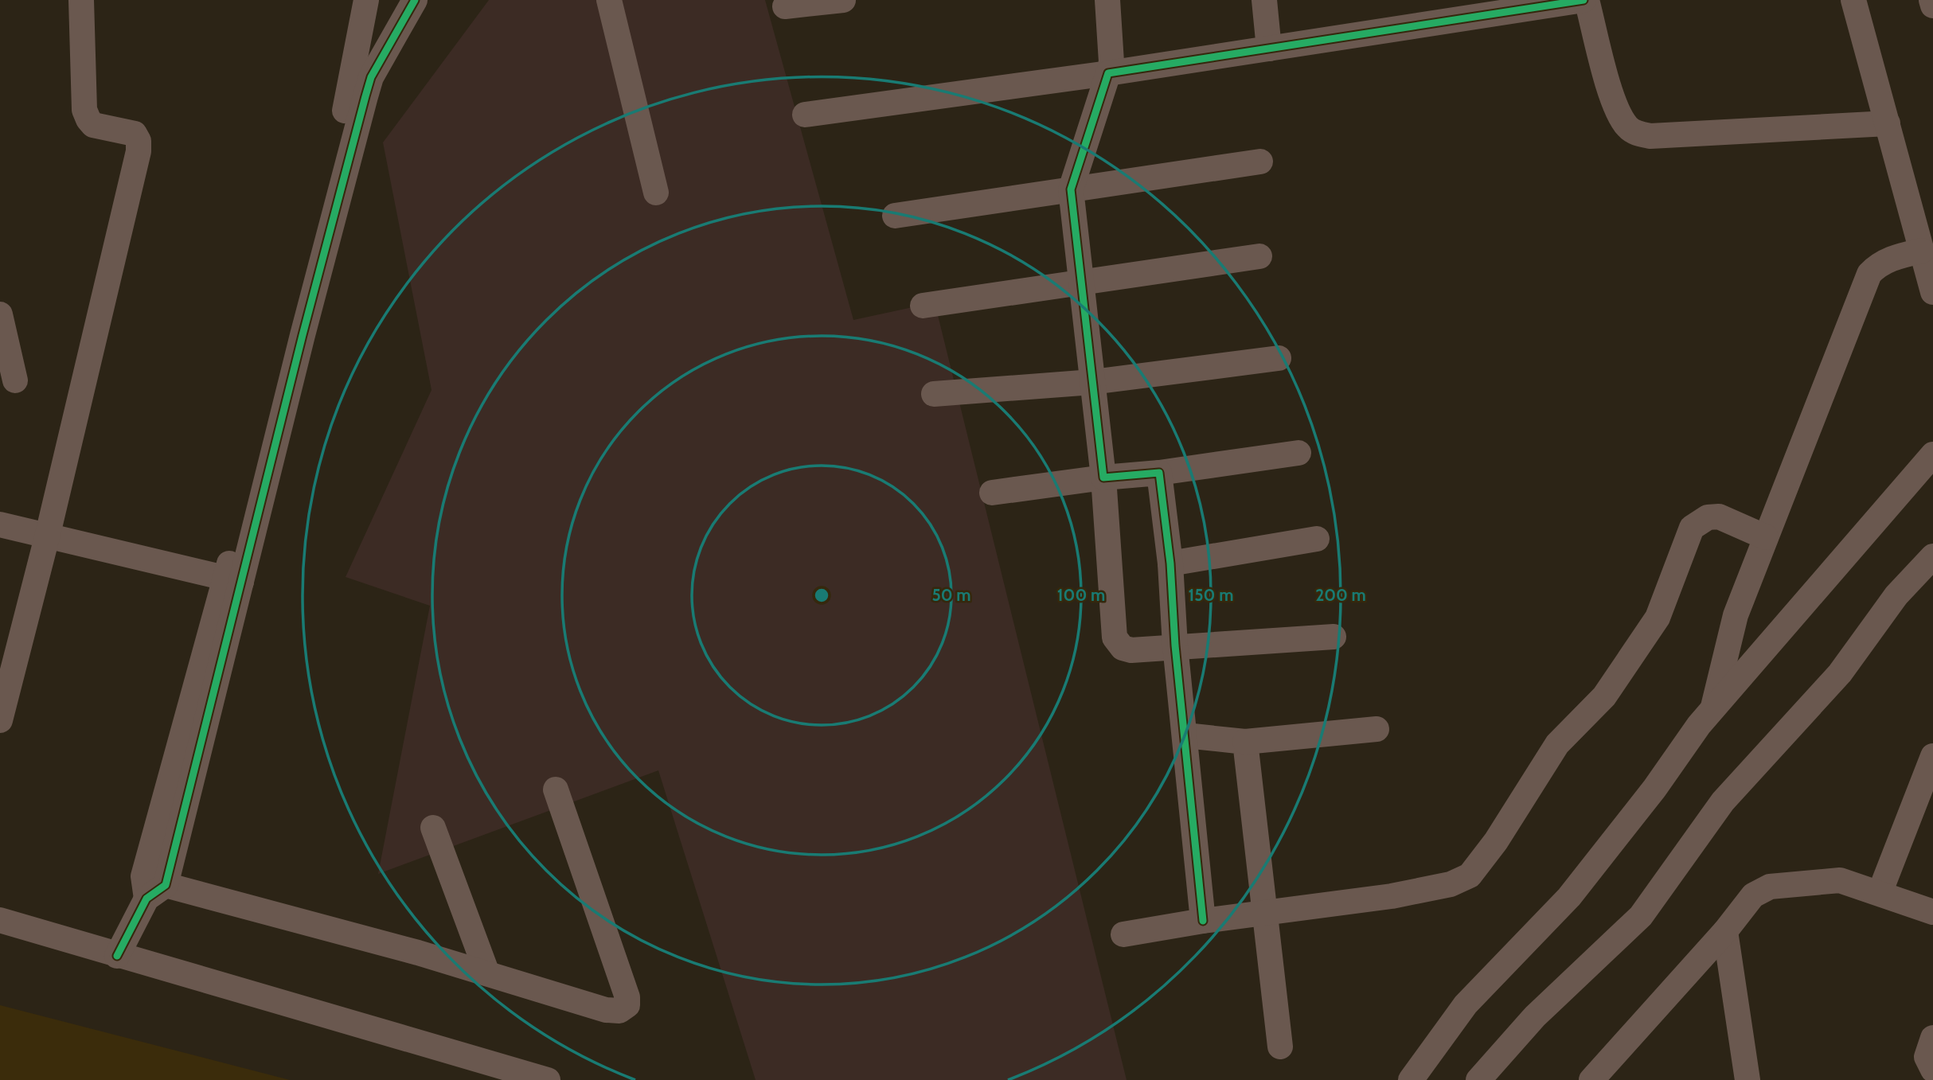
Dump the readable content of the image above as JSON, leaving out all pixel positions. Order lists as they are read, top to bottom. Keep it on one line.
{"rings":["50 m","100 m","150 m","200 m"]}
